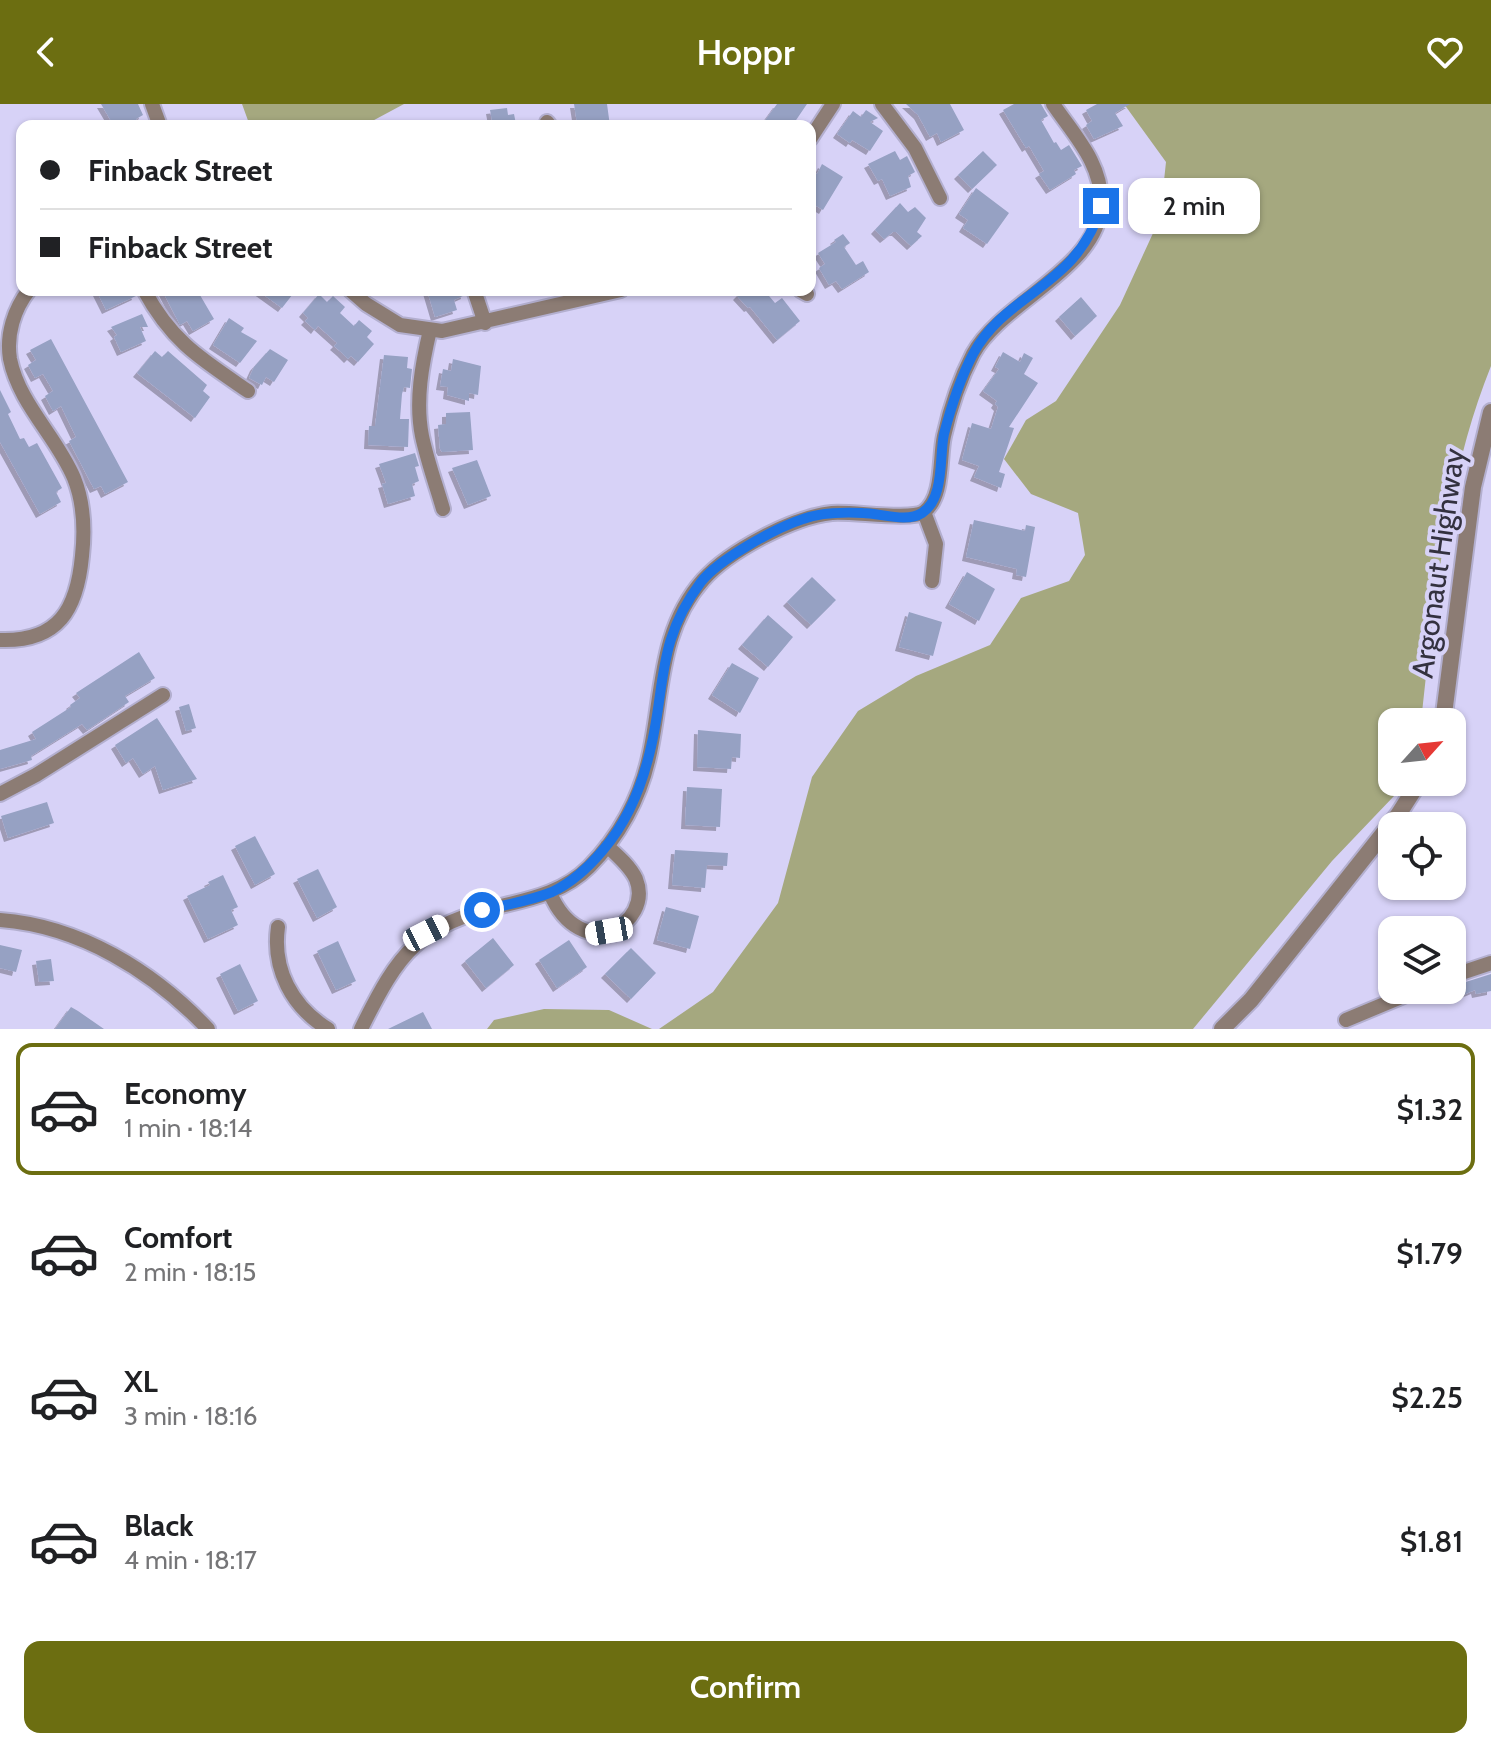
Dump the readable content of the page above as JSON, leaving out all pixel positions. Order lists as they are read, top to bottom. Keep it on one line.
{"streets":{"street":["Argonaut Highway"]},"north":"top right","page":{"header":"Hoppr","banner":["Finback Street","Finback Street"],"bubble":"2 min","list":[{"name":"Economy","note":"1 min · 18:14","value":"$1.32"},{"name":"Comfort","note":"2 min · 18:15","value":"$1.79"},{"name":"XL","note":"3 min · 18:16","value":"$2.25"},{"name":"Black","note":"4 min · 18:17","value":"$1.81"}],"buttons":"Confirm"}}
